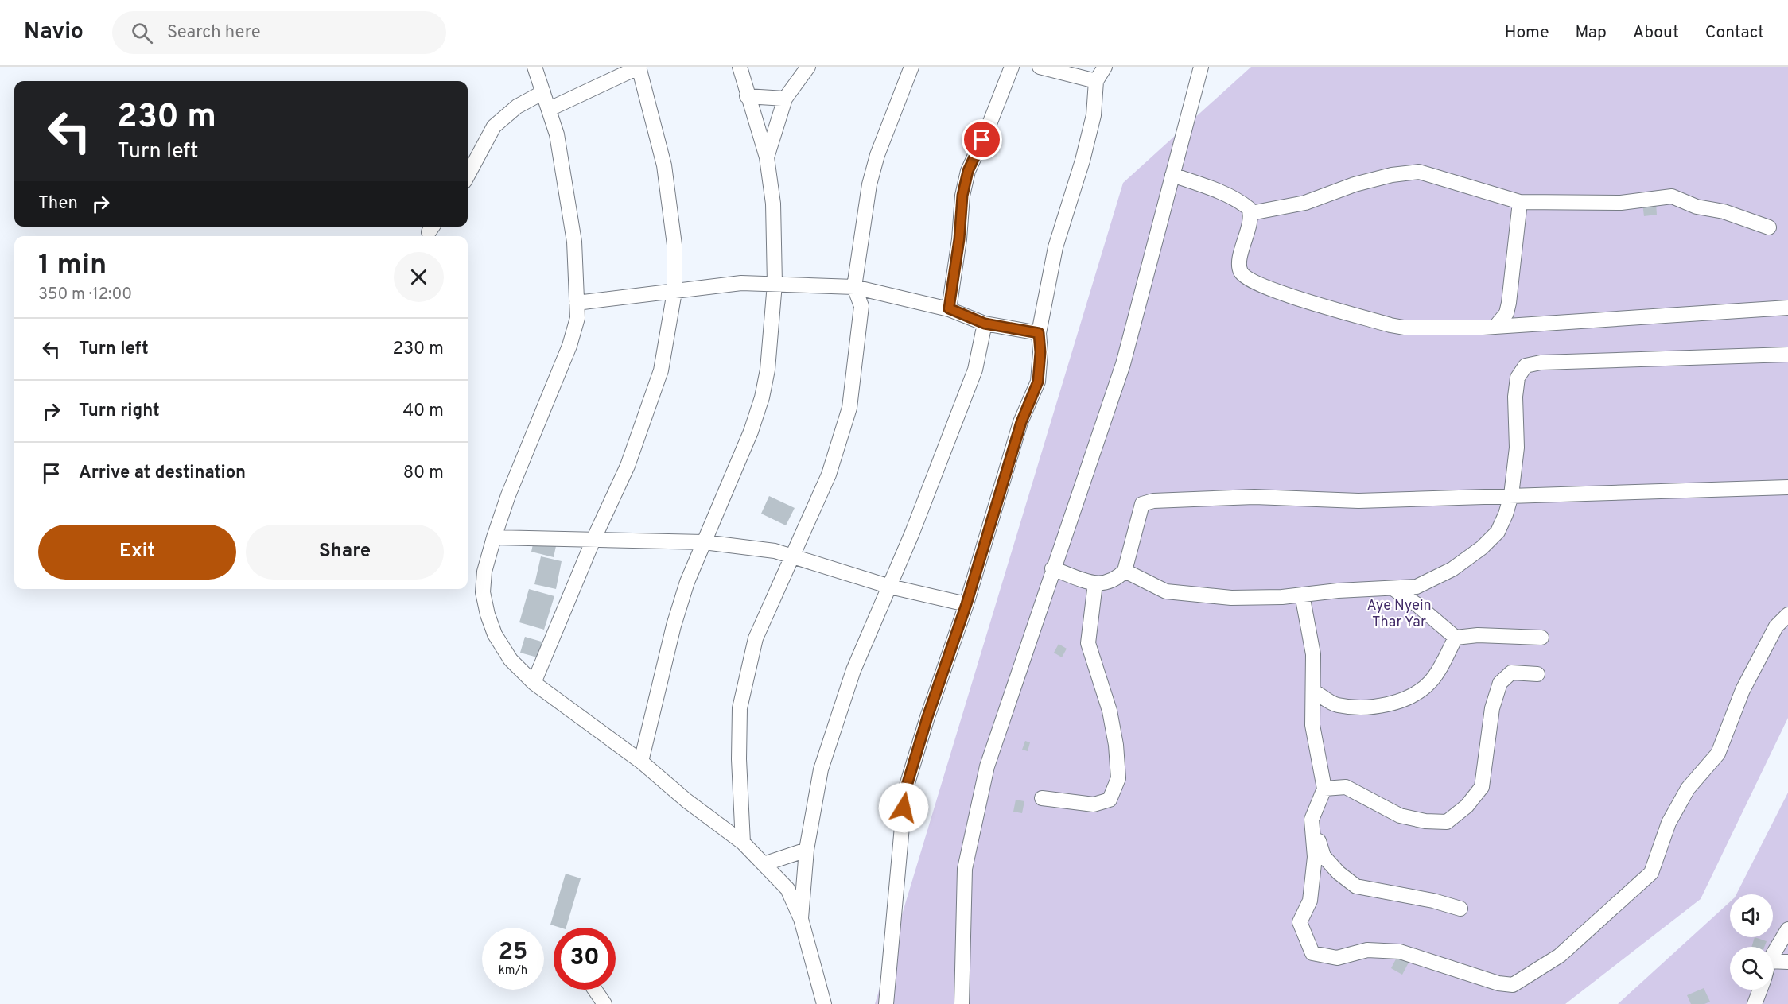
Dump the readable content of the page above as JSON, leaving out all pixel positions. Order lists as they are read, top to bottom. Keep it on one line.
{"parks":["Aye Nyein Thar Yar"],"page":{"header":"Navio","search":"Search here","nav":["Home","Map","About","Contact"],"turn":["230 m","Turn left"],"then":"Then","heading":["1 min","350 m · 12:00"],"list":[{"name":"Turn left","value":"230 m"},{"name":"Turn right","value":"40 m"},{"name":"Arrive at destination","value":"80 m"}],"buttons":["Exit","Share"],"speed":"25 km/h","limit":"30"}}
